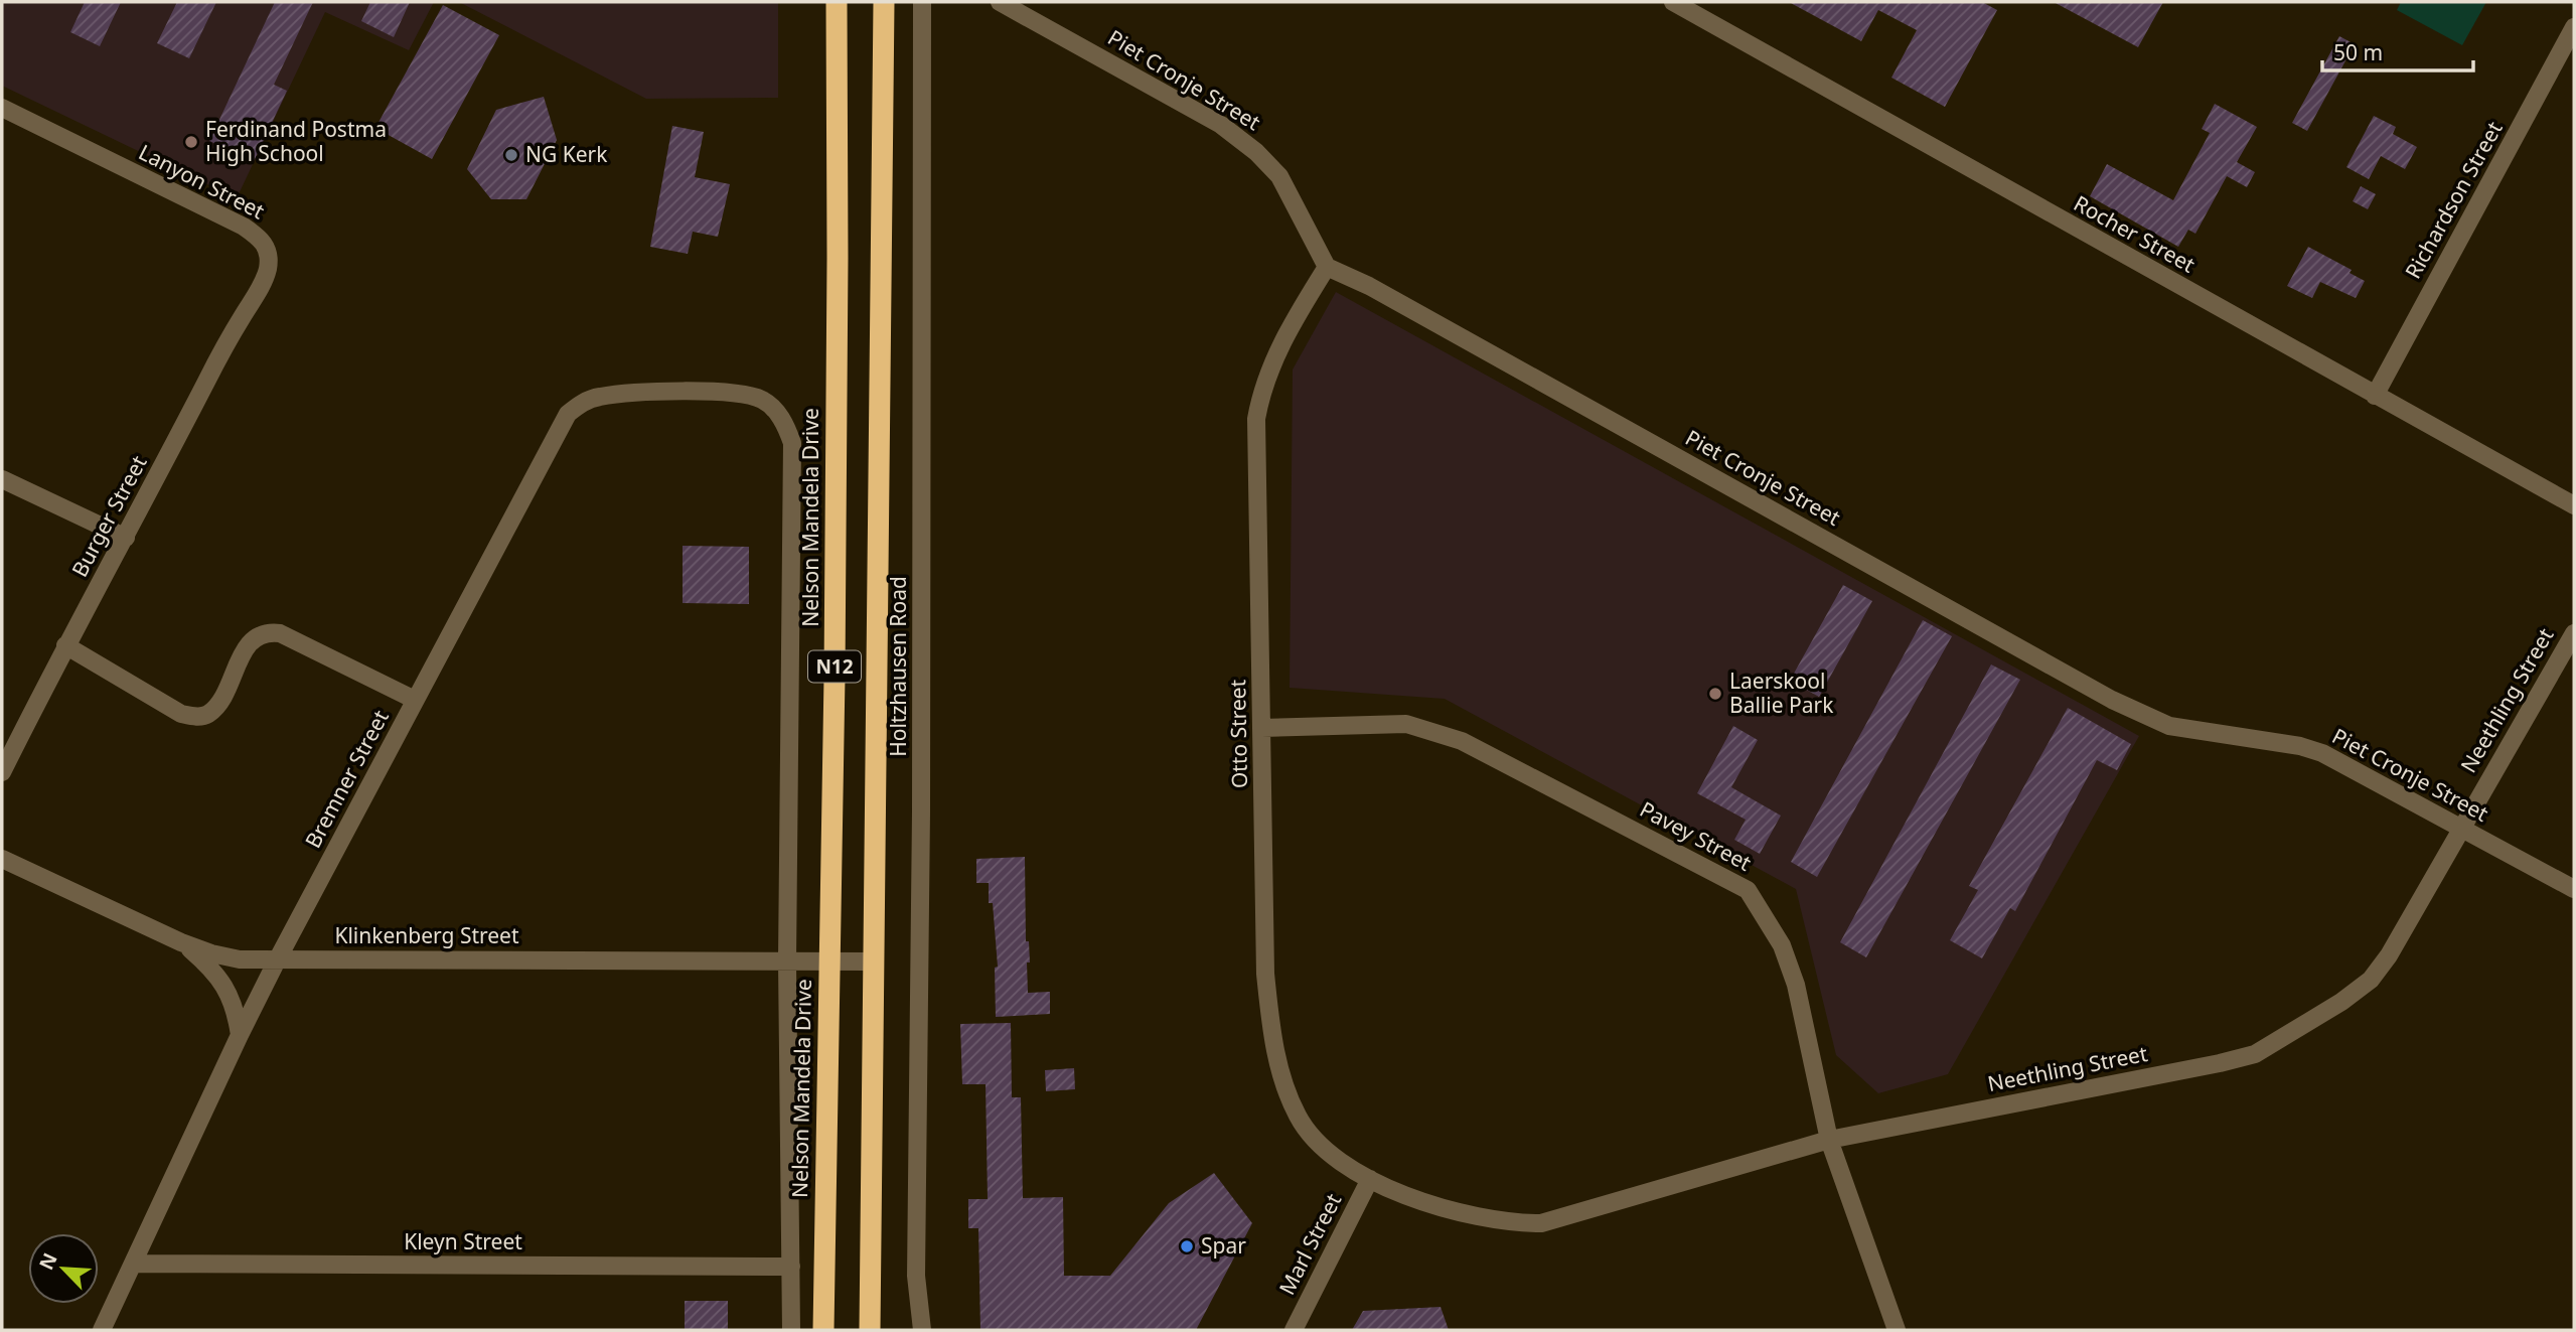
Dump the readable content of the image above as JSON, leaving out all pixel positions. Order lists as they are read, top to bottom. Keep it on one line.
{"streets":{"highway":["Nelson Mandela Drive","N12"],"street":["Piet Cronje Street","Lanyon Street","Richardson Street","Rocher Street","Burger Street","Holtzhausen Road","Neethling Street","Otto Street","Bremner Street","Pavey Street","Klinkenberg Street","Kleyn Street","Marl Street"]},"crossings":[["Piet Cronje Street","Neethling Street"],["Piet Cronje Street","Otto Street"],["Lanyon Street","Burger Street"],["Richardson Street","Rocher Street"],["Nelson Mandela Drive","Klinkenberg Street"],["N12","Klinkenberg Street"],["Neethling Street","Otto Street"],["Neethling Street","Pavey Street"],["Neethling Street","Marl Street"],["Otto Street","Pavey Street"],["Otto Street","Marl Street"],["Bremner Street","Klinkenberg Street"],["Bremner Street","Kleyn Street"]],"places":["Ferdinand Postma High School","NG Kerk","Laerskool Ballie Park","Spar"],"scale_bar":"50 m","north":"top left"}
